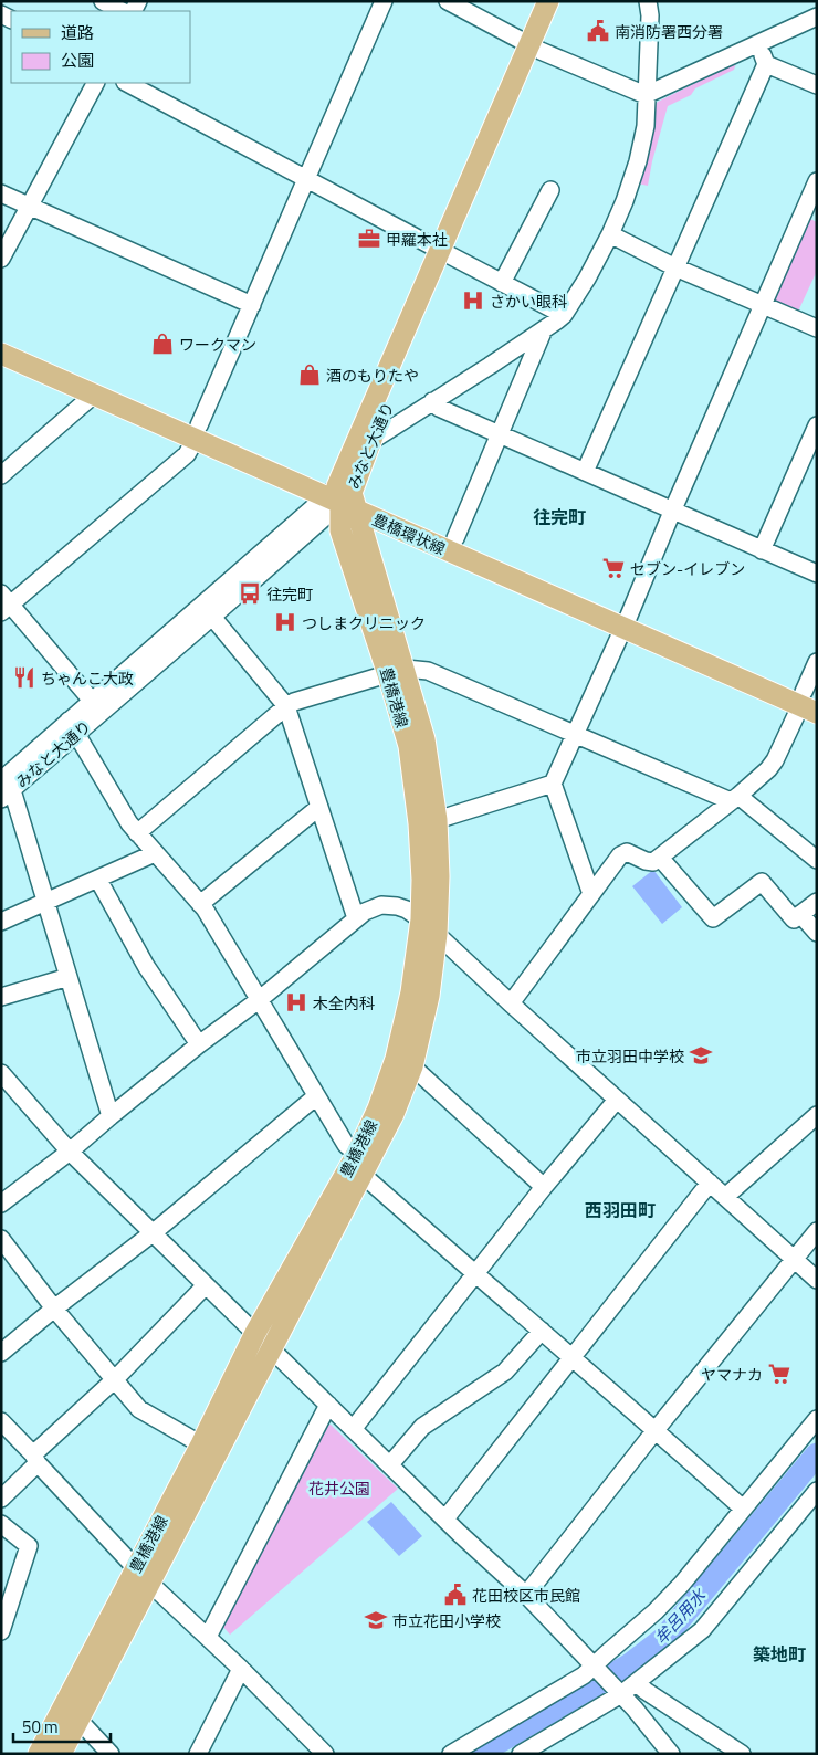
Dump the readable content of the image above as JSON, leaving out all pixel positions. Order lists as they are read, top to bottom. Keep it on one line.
{"streets":{"main road":["みなと大通り","豊橋環状線","豊橋港線"]},"crossings":[["みなと大通り","豊橋環状線"],["みなと大通り","豊橋港線"],["豊橋環状線","豊橋港線"]],"districts":["往完町","西羽田町","築地町"],"water":["牟呂用水"],"parks":["花井公園"],"places":{"public building":["南消防署西分署","花田校区市民館"],"office":["甲羅本社"],"hospital":["さかい眼科","つしまクリニック","木全内科"],"shop":["ワークマン","酒のもりたや"],"supermarket":["セブン-イレブン","ヤマナカ"],"bus stop":["往完町"],"restaurant":["ちゃんこ大政"],"school or university":["市立羽田中学校","市立花田小学校"]},"legend":["道路","公園"],"scale_bar":"50 m"}
